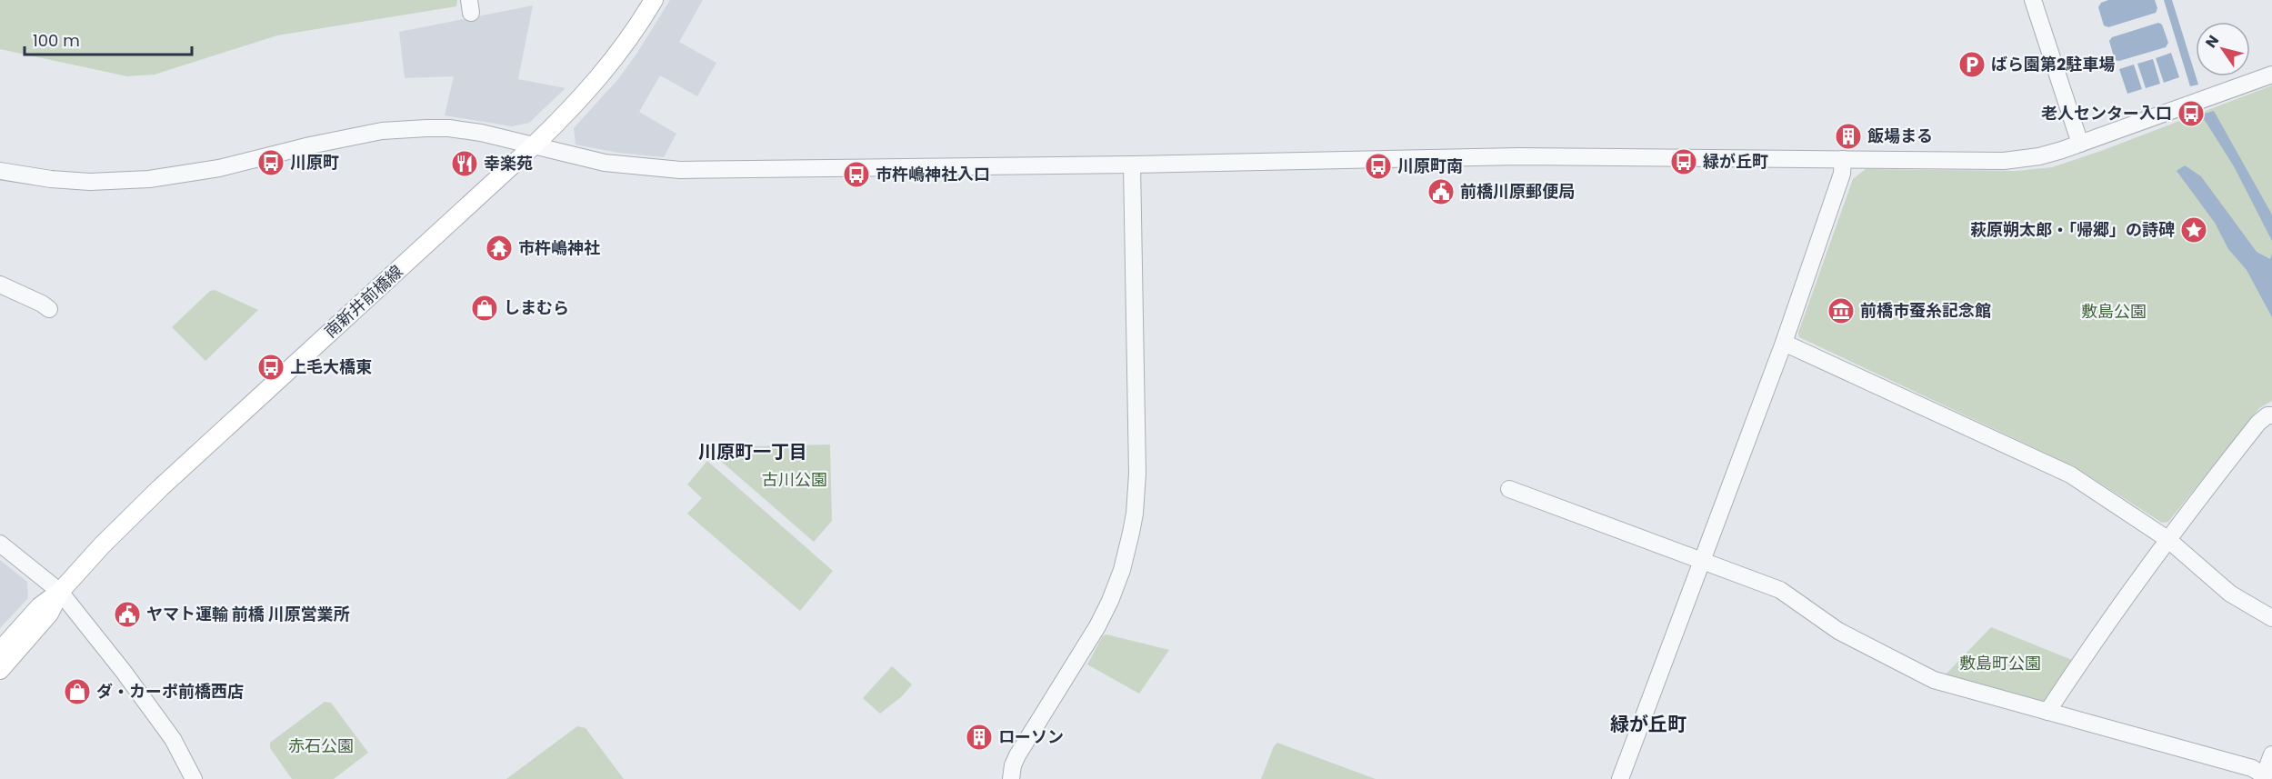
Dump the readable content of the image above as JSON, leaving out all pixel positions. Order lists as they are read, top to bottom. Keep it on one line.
{"streets":{"main road":["南新井前橋線"]},"districts":["川原町一丁目","緑が丘町"],"parks":["敷島公園","古川公園","敷島町公園","赤石公園"],"places":{"parking":["ばら園第2駐車場"],"bus stop":["老人センター入口","緑が丘町","川原町","川原町南","市杵嶋神社入口","上毛大橋東"],"building":["飯場まる","ローソン"],"restaurant":["幸楽苑"],"public building":["前橋川原郵便局","ヤマト運輸 前橋 川原営業所"],"place":["萩原朔太郎・「帰郷」の詩碑"],"temple":["市杵嶋神社"],"shop":["しまむら","ダ・カーポ前橋西店"],"museum":["前橋市蚕糸記念館"]},"scale_bar":"100 m","north":"top left"}
